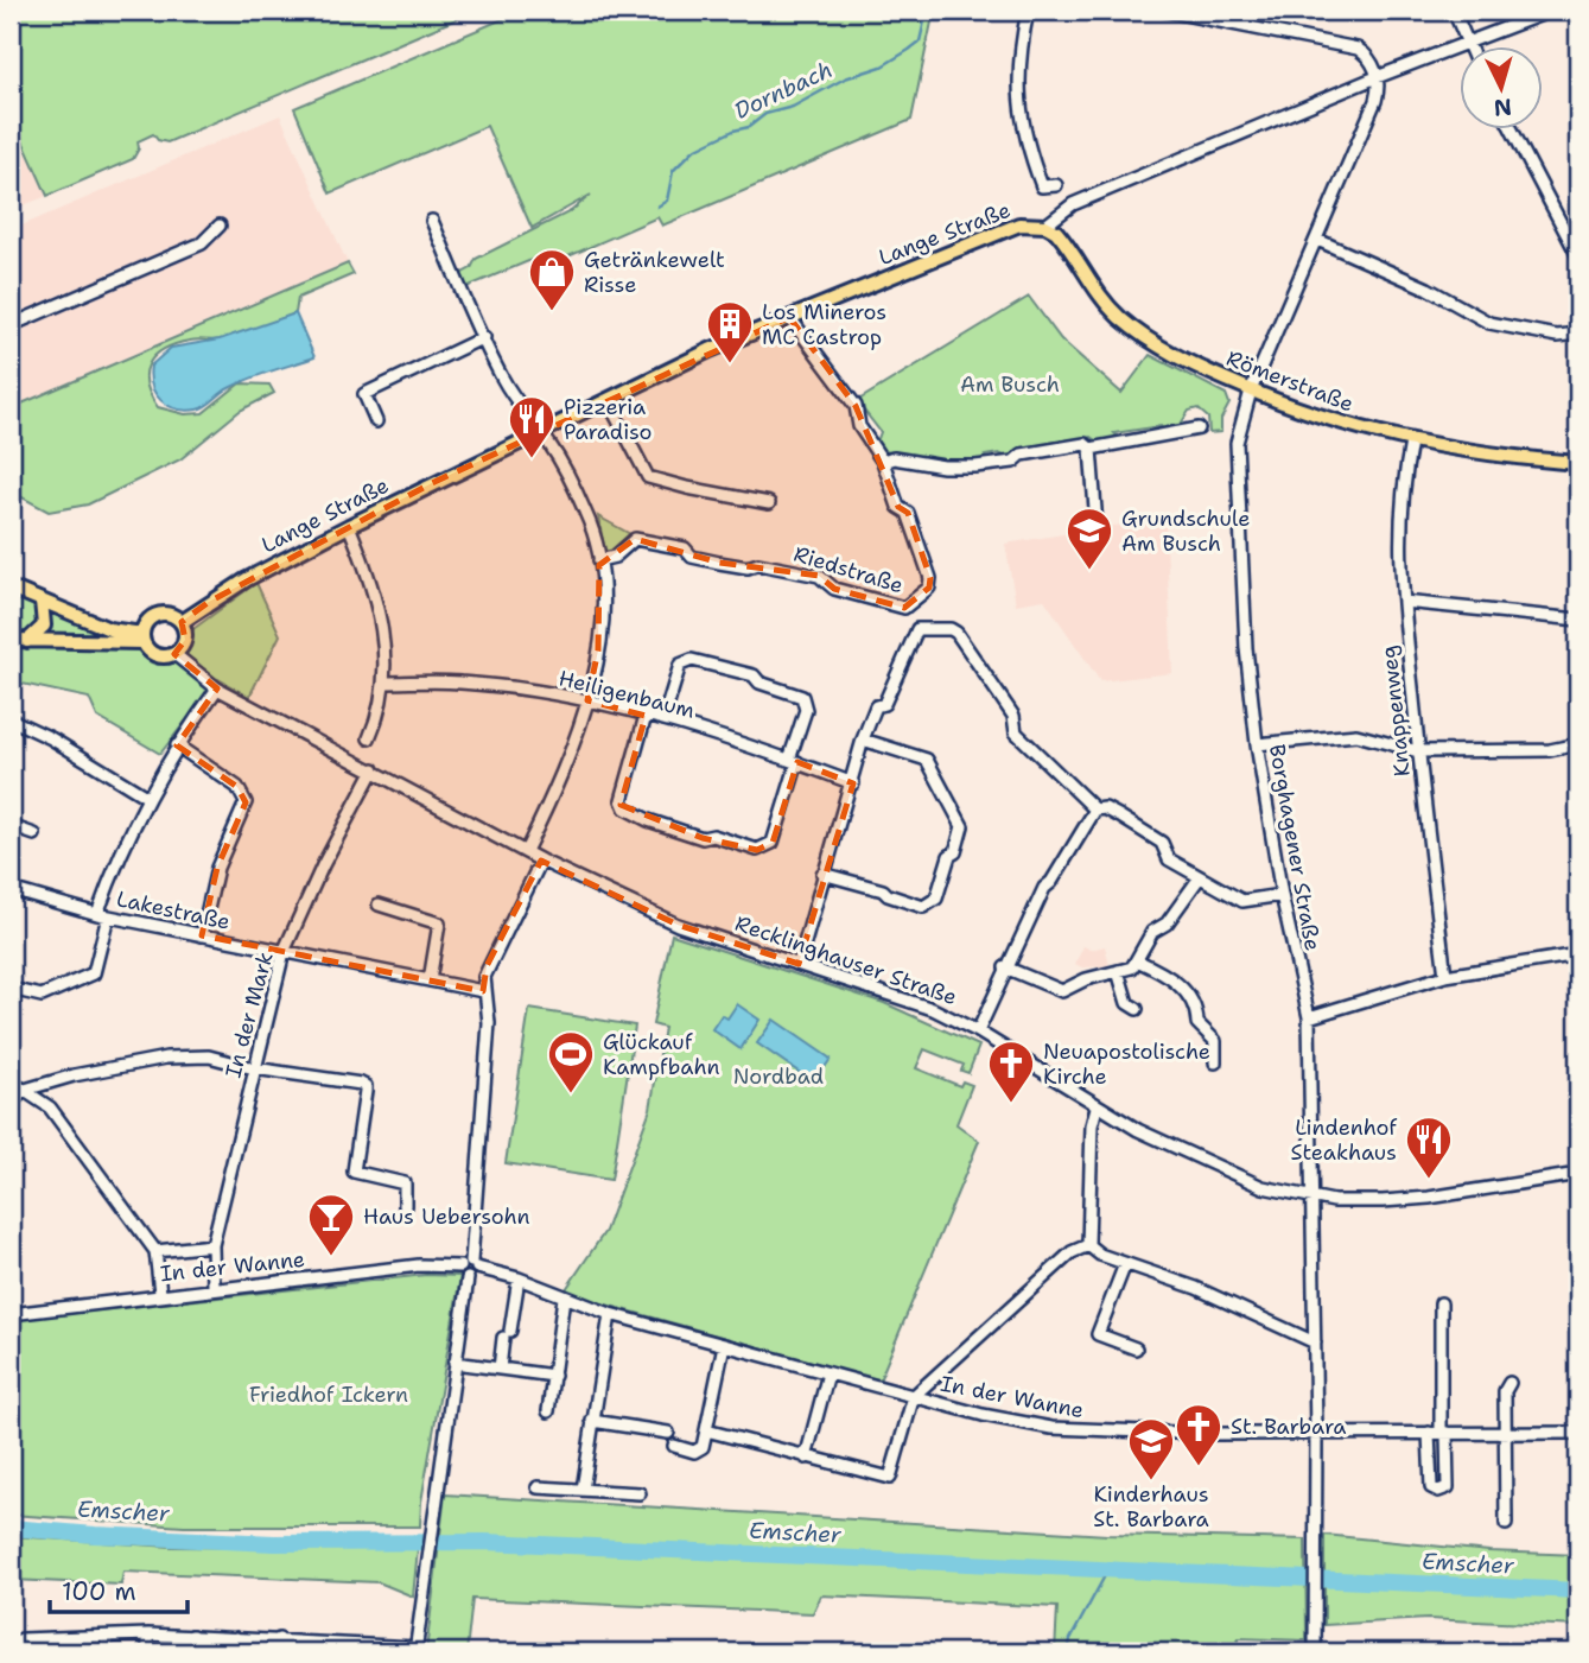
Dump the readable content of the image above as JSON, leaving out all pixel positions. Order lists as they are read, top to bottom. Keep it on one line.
{"streets":{"main road":["Lange Straße","Römerstraße","Recklinghauser Straße"],"street":["Riedstraße","Heiligenbaum","Knappenweg","Borghagener Straße","Lakestraße","In der Mark","In der Wanne"]},"crossings":[["Lange Straße","Römerstraße"],["Lange Straße","Riedstraße"],["Lange Straße","Borghagener Straße"],["Lange Straße","Recklinghauser Straße"],["Römerstraße","Knappenweg"],["Römerstraße","Borghagener Straße"],["Borghagener Straße","Recklinghauser Straße"],["Borghagener Straße","In der Wanne"],["Lakestraße","In der Mark"],["Recklinghauser Straße","In der Mark"],["In der Mark","In der Wanne"]],"water":["Dornbach","Emscher"],"parks":["Am Busch","Nordbad","Friedhof Ickern"],"places":{"shop":["Getränkewelt Risse"],"building":["Los Mineros MC Castrop"],"restaurant":["Pizzeria Paradiso","Lindenhof Steakhaus"],"school or university":["Grundschule Am Busch","Kinderhaus St. Barbara"],"sports":["Glückauf Kampfbahn"],"church":["Neuapostolische Kirche","St. Barbara"],"bar":["Haus Uebersohn"]},"scale_bar":"100 m","north":"bottom"}
